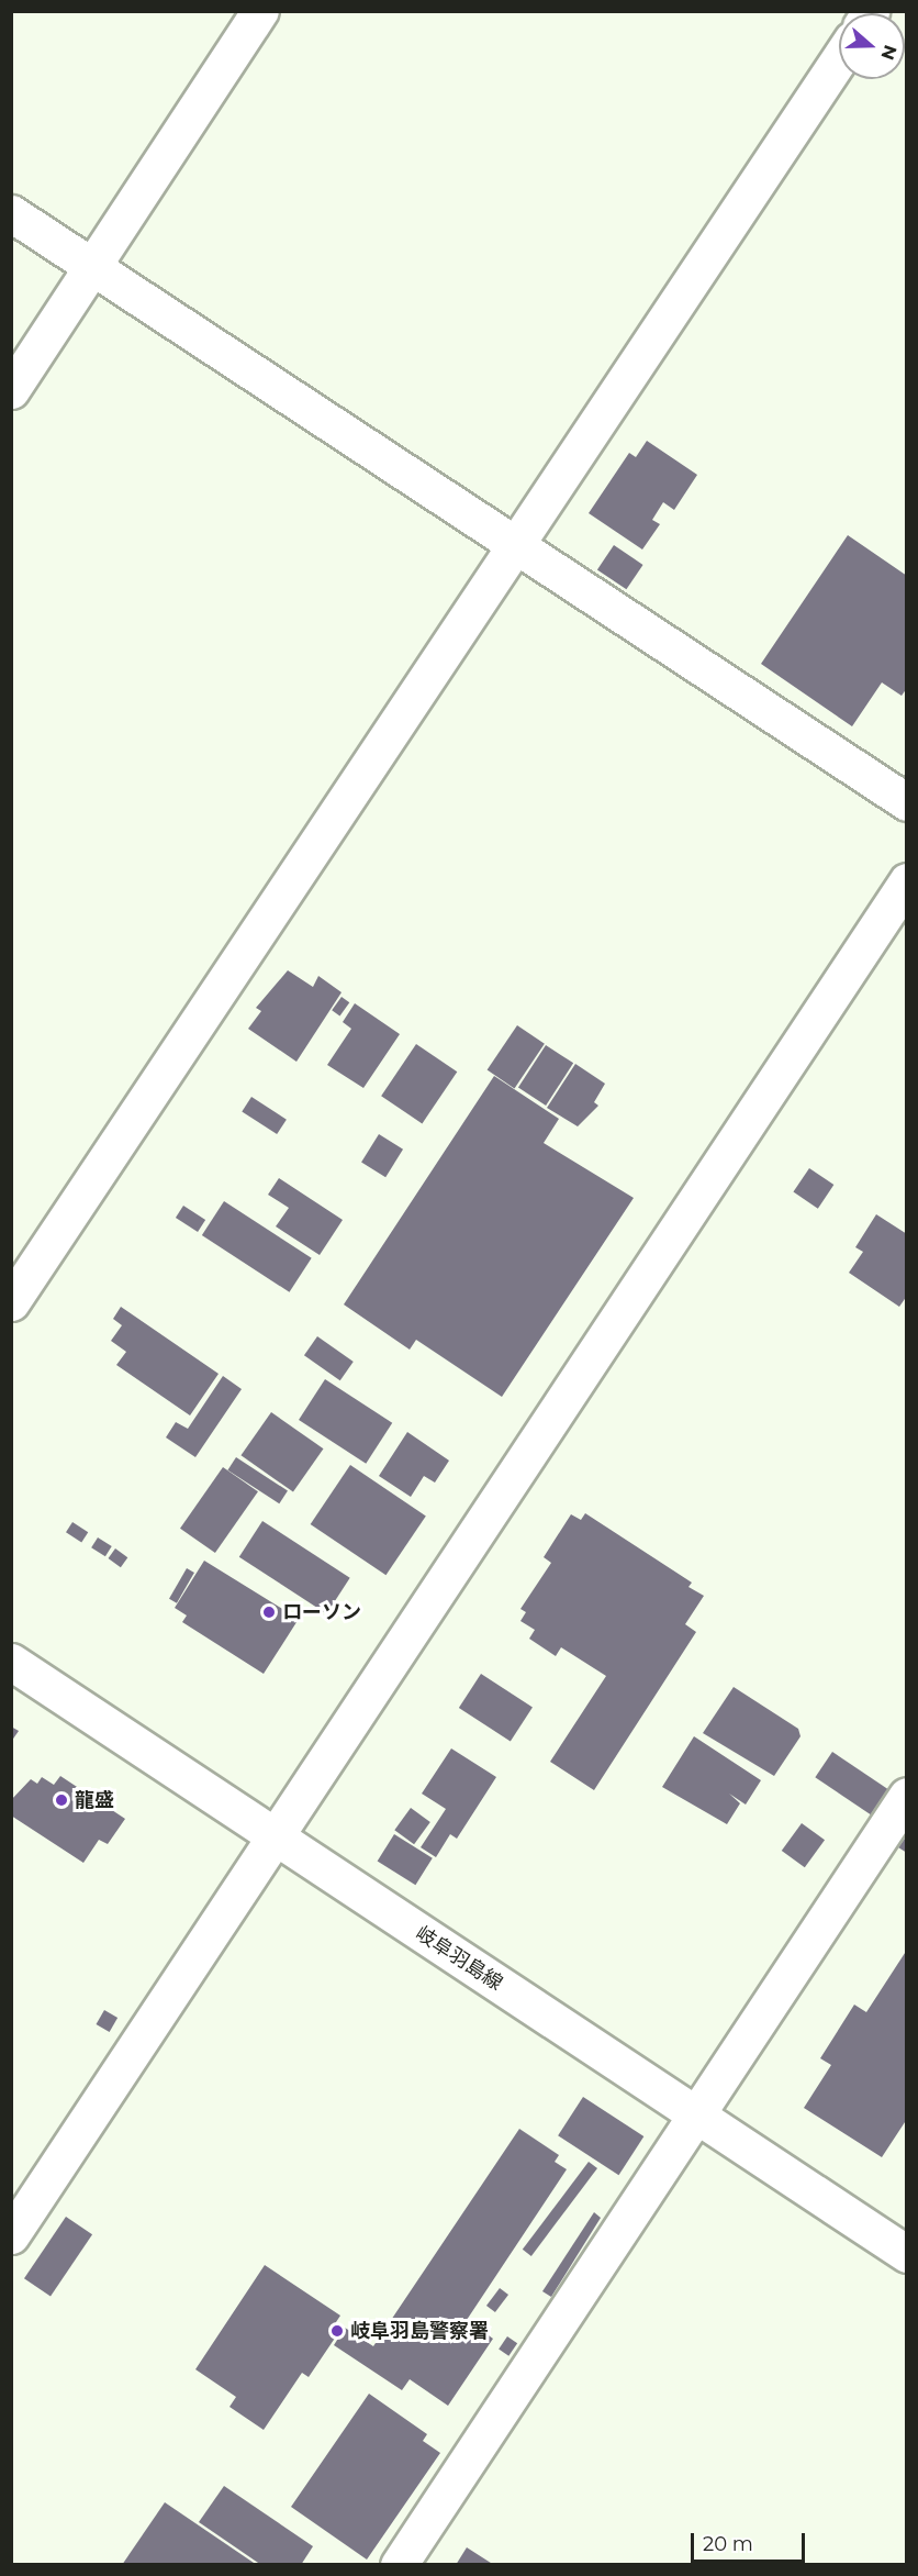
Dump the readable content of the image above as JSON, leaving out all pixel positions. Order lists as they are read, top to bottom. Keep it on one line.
{"streets":{"street":["岐阜羽島線"]},"places":["ローソン","龍盛","岐阜羽島警察署"],"scale_bar":"20 m","north":"right"}
